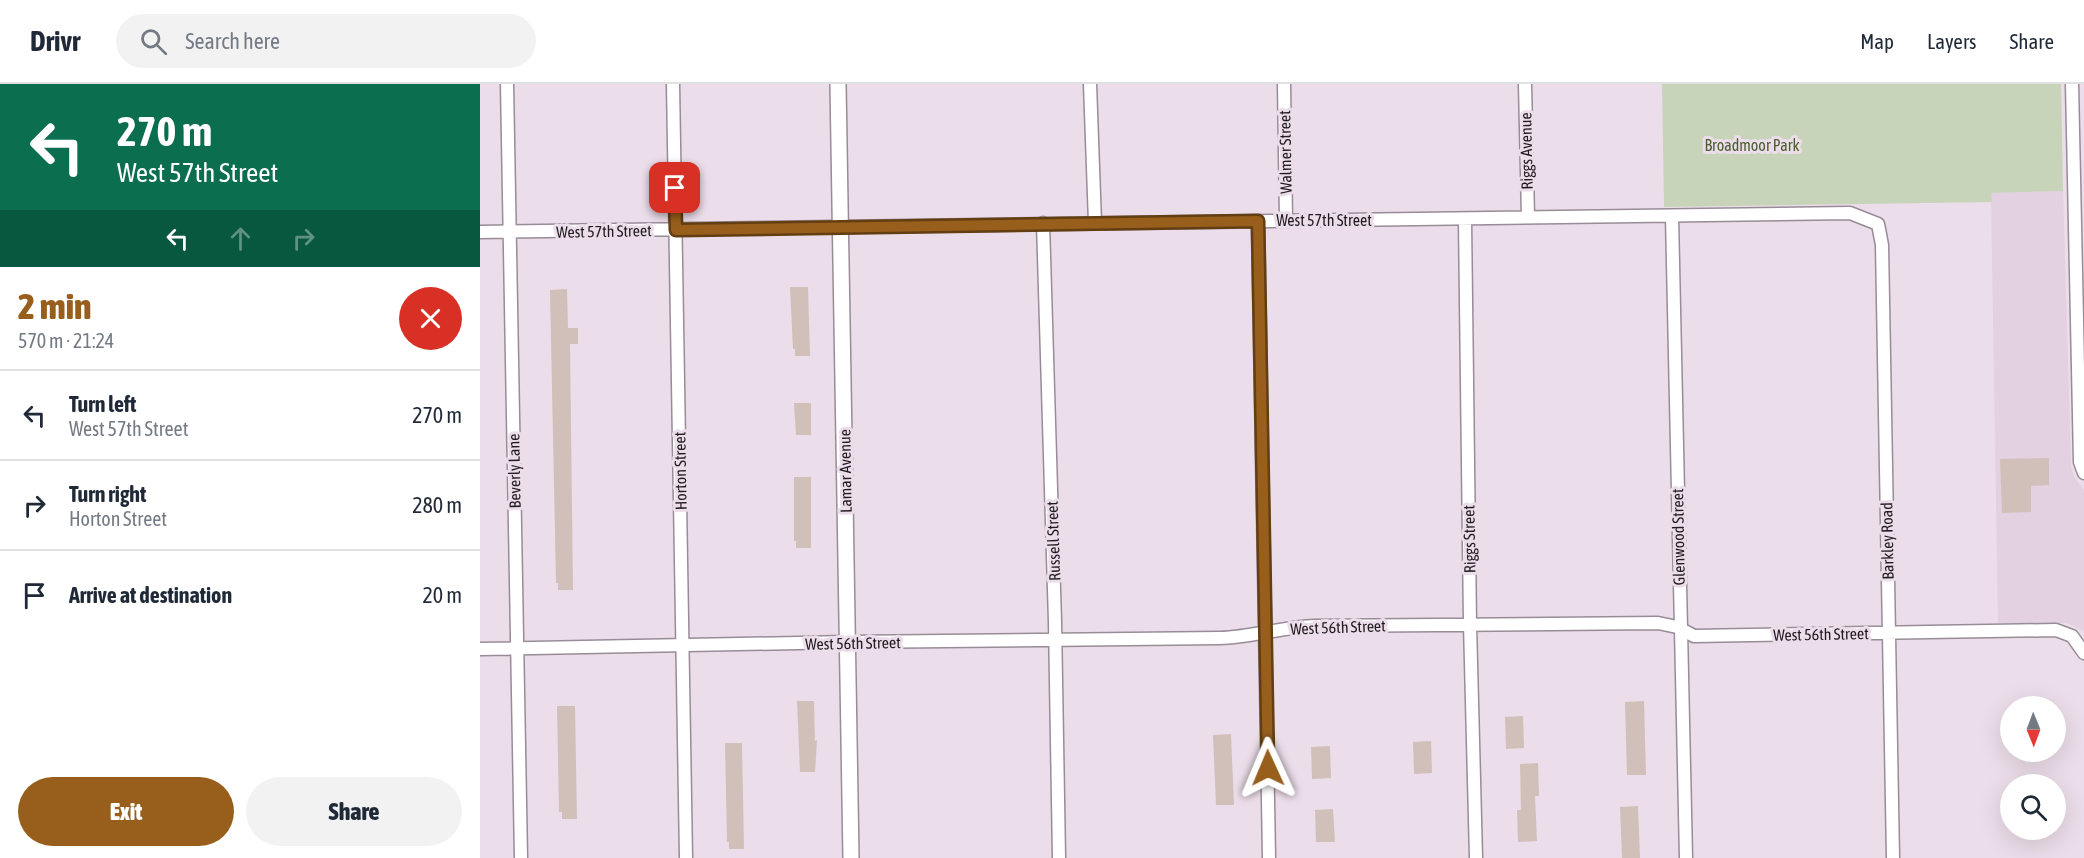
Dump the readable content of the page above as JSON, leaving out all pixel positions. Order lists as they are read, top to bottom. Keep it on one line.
{"streets":{"street":["Riggs Avenue","Walmer Street","West 57th Street","Beverly Lane","Horton Street","Lamar Avenue","Glenwood Street","Riggs Street","Russell Street","Barkley Road","West 56th Street"]},"crossings":[["Riggs Avenue","West 57th Street"],["Walmer Street","West 57th Street"],["West 57th Street","Beverly Lane"],["West 57th Street","Horton Street"],["West 57th Street","Lamar Avenue"],["West 57th Street","Glenwood Street"],["West 57th Street","Riggs Street"],["West 57th Street","Russell Street"],["West 57th Street","Barkley Road"],["Beverly Lane","West 56th Street"],["Horton Street","West 56th Street"],["Lamar Avenue","West 56th Street"],["Glenwood Street","West 56th Street"],["Riggs Street","West 56th Street"],["Russell Street","West 56th Street"],["Barkley Road","West 56th Street"]],"parks":["Broadmoor Park"],"north":"bottom","page":{"header":"Drivr","search":"Search here","nav":["Map","Layers","Share"],"turn":["270 m","West 57th Street"],"heading":["2 min","570 m · 21:24"],"list":[{"name":"Turn left","note":"West 57th Street","value":"270 m"},{"name":"Turn right","note":"Horton Street","value":"280 m"},{"name":"Arrive at destination","value":"20 m"}],"buttons":["Exit","Share"]}}
